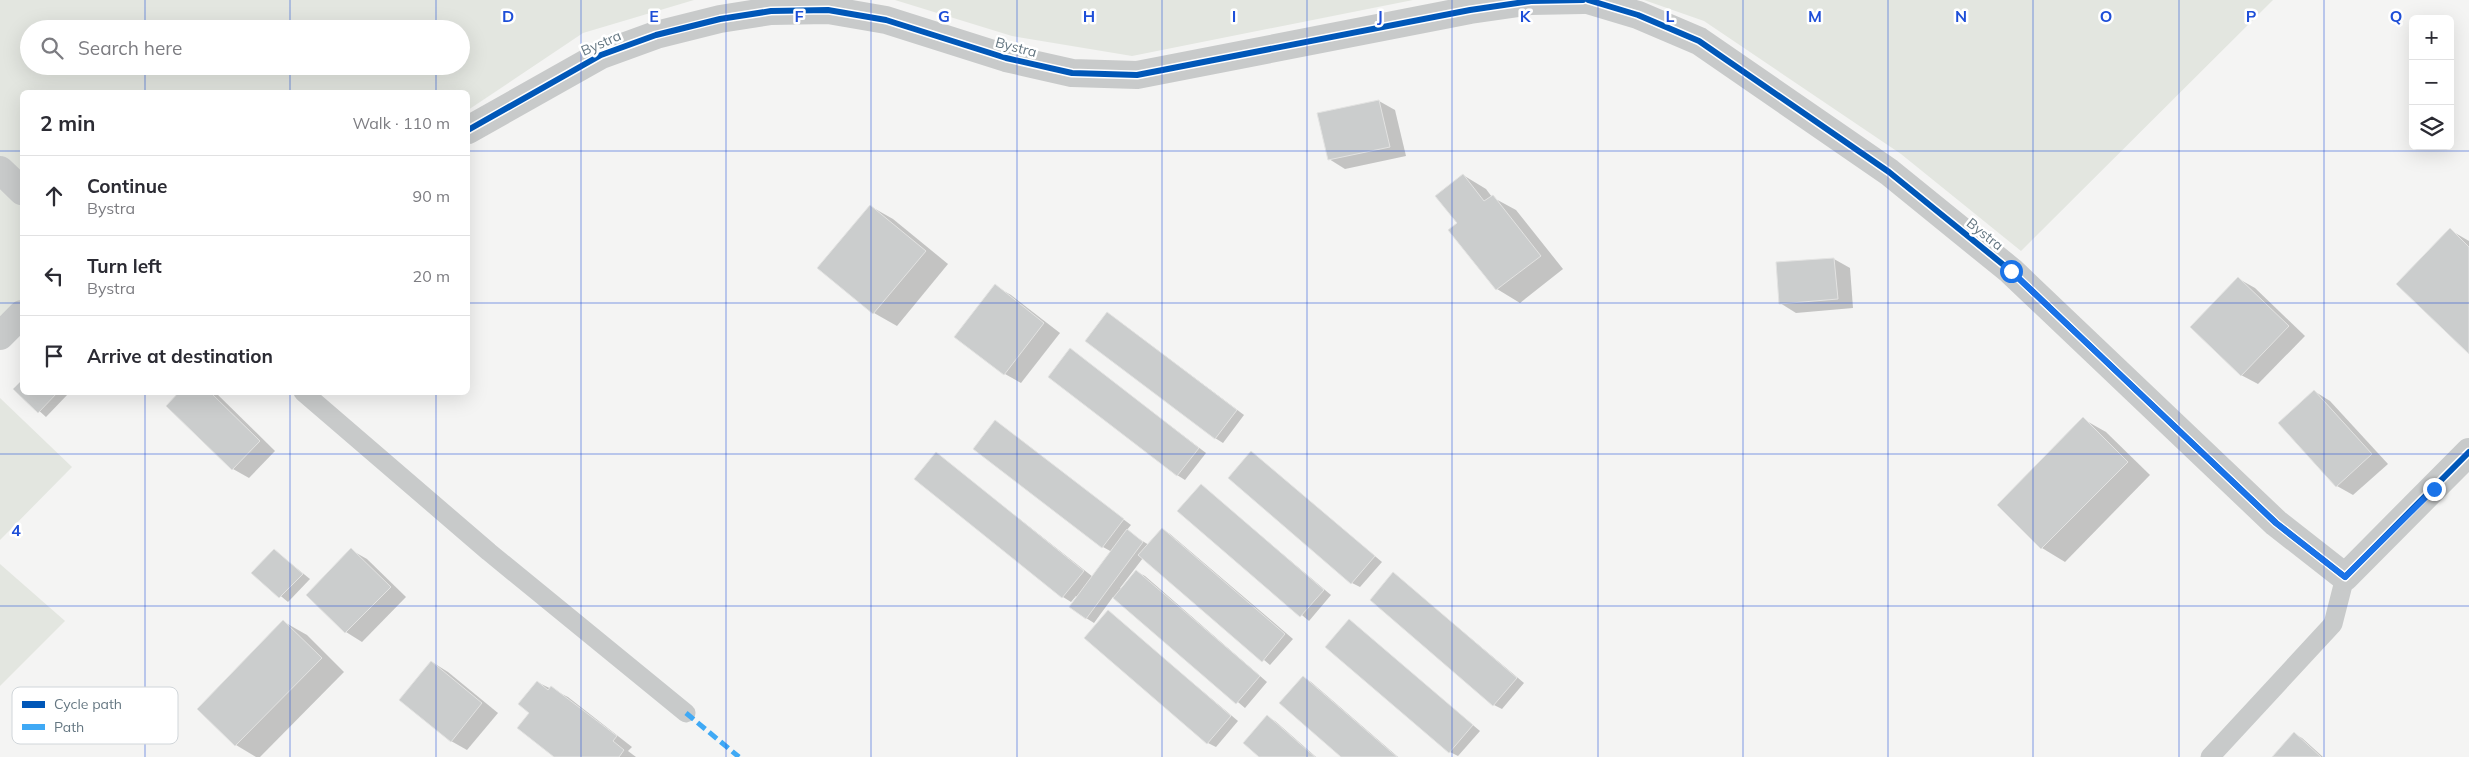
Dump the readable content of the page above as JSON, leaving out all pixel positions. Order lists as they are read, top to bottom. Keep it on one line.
{"streets":{"street":["Bystra"]},"legend":["Cycle path","Path"],"page":{"map_buttons":["+","−"],"search":"Search here","heading":["2 min","Walk · 110 m"],"list":[["Continue","Bystra","90 m"],["Turn left","Bystra","20 m"],"Arrive at destination"]},"grid":{"columns":["D","E","F","G","H","I","J","K","L","M","N","O","P","Q"],"rows":["4"]}}
